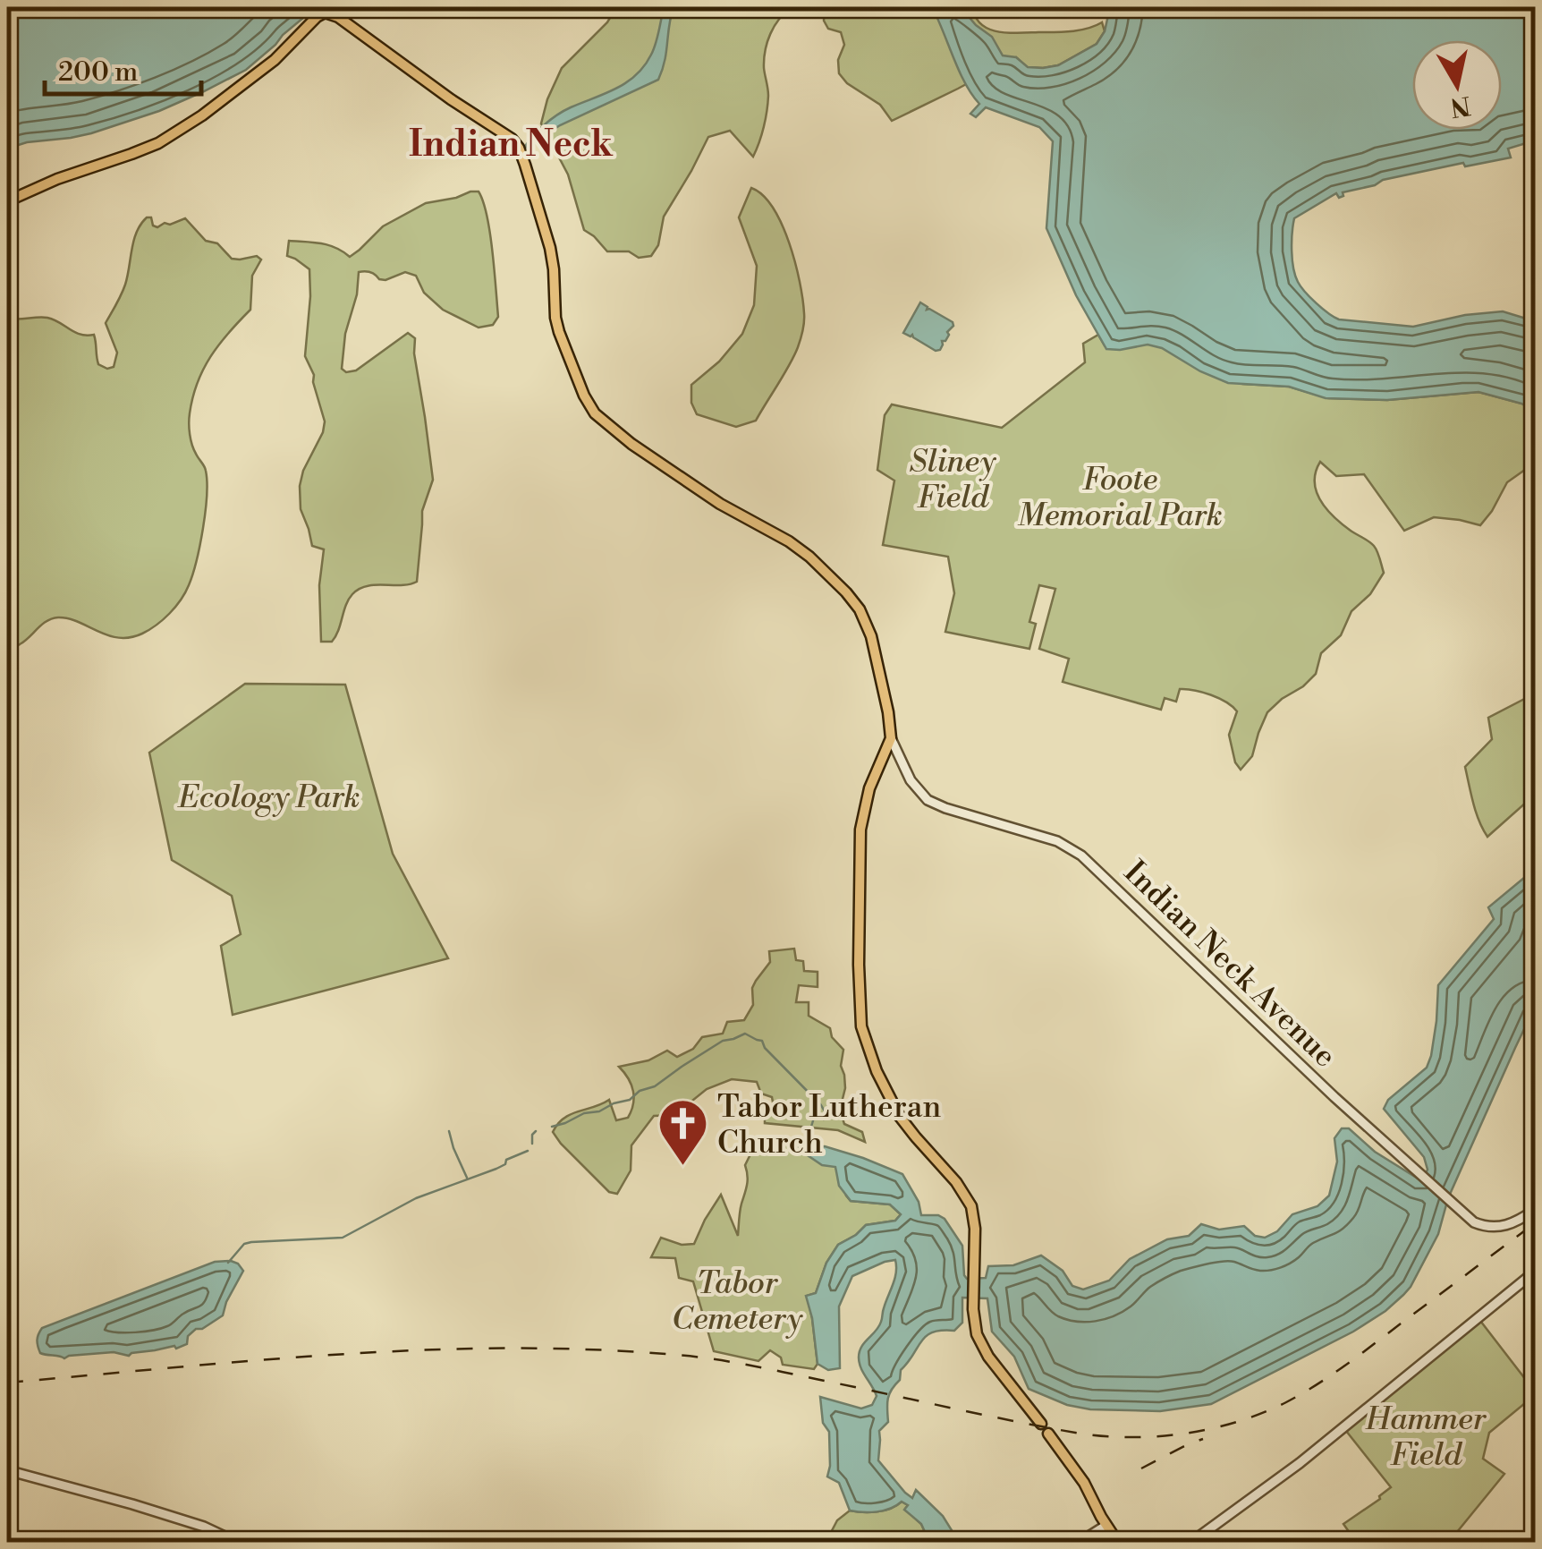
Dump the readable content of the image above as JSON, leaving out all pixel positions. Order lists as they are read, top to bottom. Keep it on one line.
{"streets":{"street":["Indian Neck Avenue"]},"districts":["Indian Neck"],"parks":["Sliney Field","Foote Memorial Park","Ecology Park","Tabor Cemetery","Hammer Field"],"places":{"church":["Tabor Lutheran Church"]},"scale_bar":"200 m","north":"bottom"}
